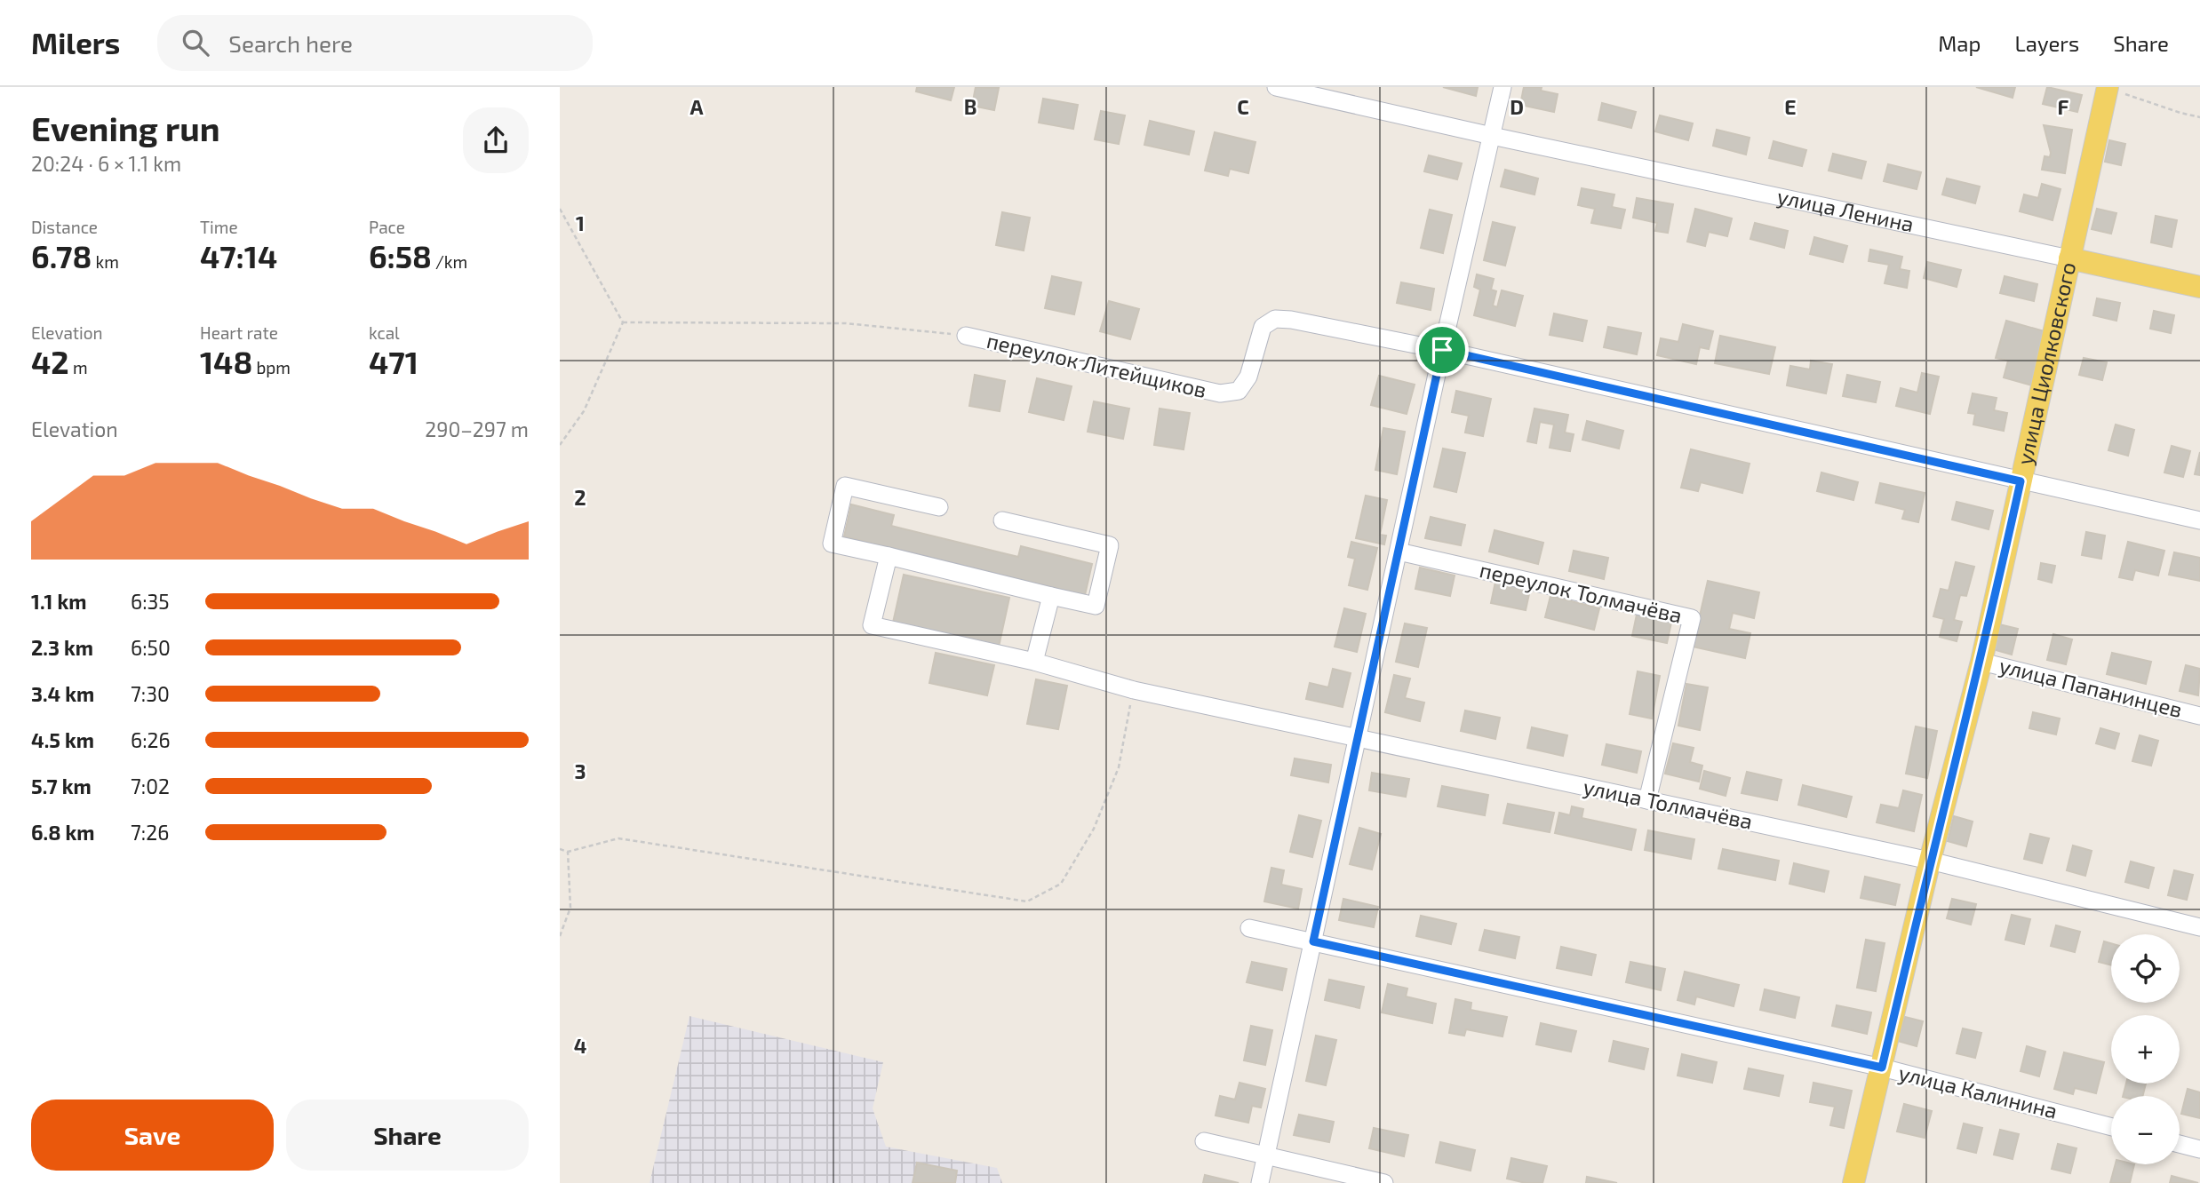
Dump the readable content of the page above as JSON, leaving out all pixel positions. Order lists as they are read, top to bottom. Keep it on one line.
{"streets":{"main road":["улица Ленина","улица Циолковского"],"street":["переулок Литейщиков","переулок Толмачёва","улица Папанинцев","улица Толмачёва","улица Калинина"]},"crossings":[["улица Ленина","улица Циолковского"],["улица Циолковского","улица Папанинцев"],["улица Циолковского","улица Толмачёва"],["улица Циолковского","улица Калинина"],["переулок Толмачёва","улица Толмачёва"]],"page":{"header":"Milers","search":"Search here","nav":["Map","Layers","Share"],"heading":["Evening run","20:24 · 6 × 1.1 km"],"stats":[["Distance","6.78 km"],["Time","47:14"],["Pace","6:58 /km"],["Elevation","42 m"],["Heart rate","148 bpm"],["kcal","471"]],"chart":["Elevation","290–297 m"],"list":[{"name":"1.1 km","note":"6:35"},{"name":"2.3 km","note":"6:50"},{"name":"3.4 km","note":"7:30"},{"name":"4.5 km","note":"6:26"},{"name":"5.7 km","note":"7:02"},{"name":"6.8 km","note":"7:26"}],"map_buttons":["+","−"],"buttons":["Save","Share"]},"grid":{"columns":["A","B","C","D","E","F"],"rows":["1","2","3","4"]}}
